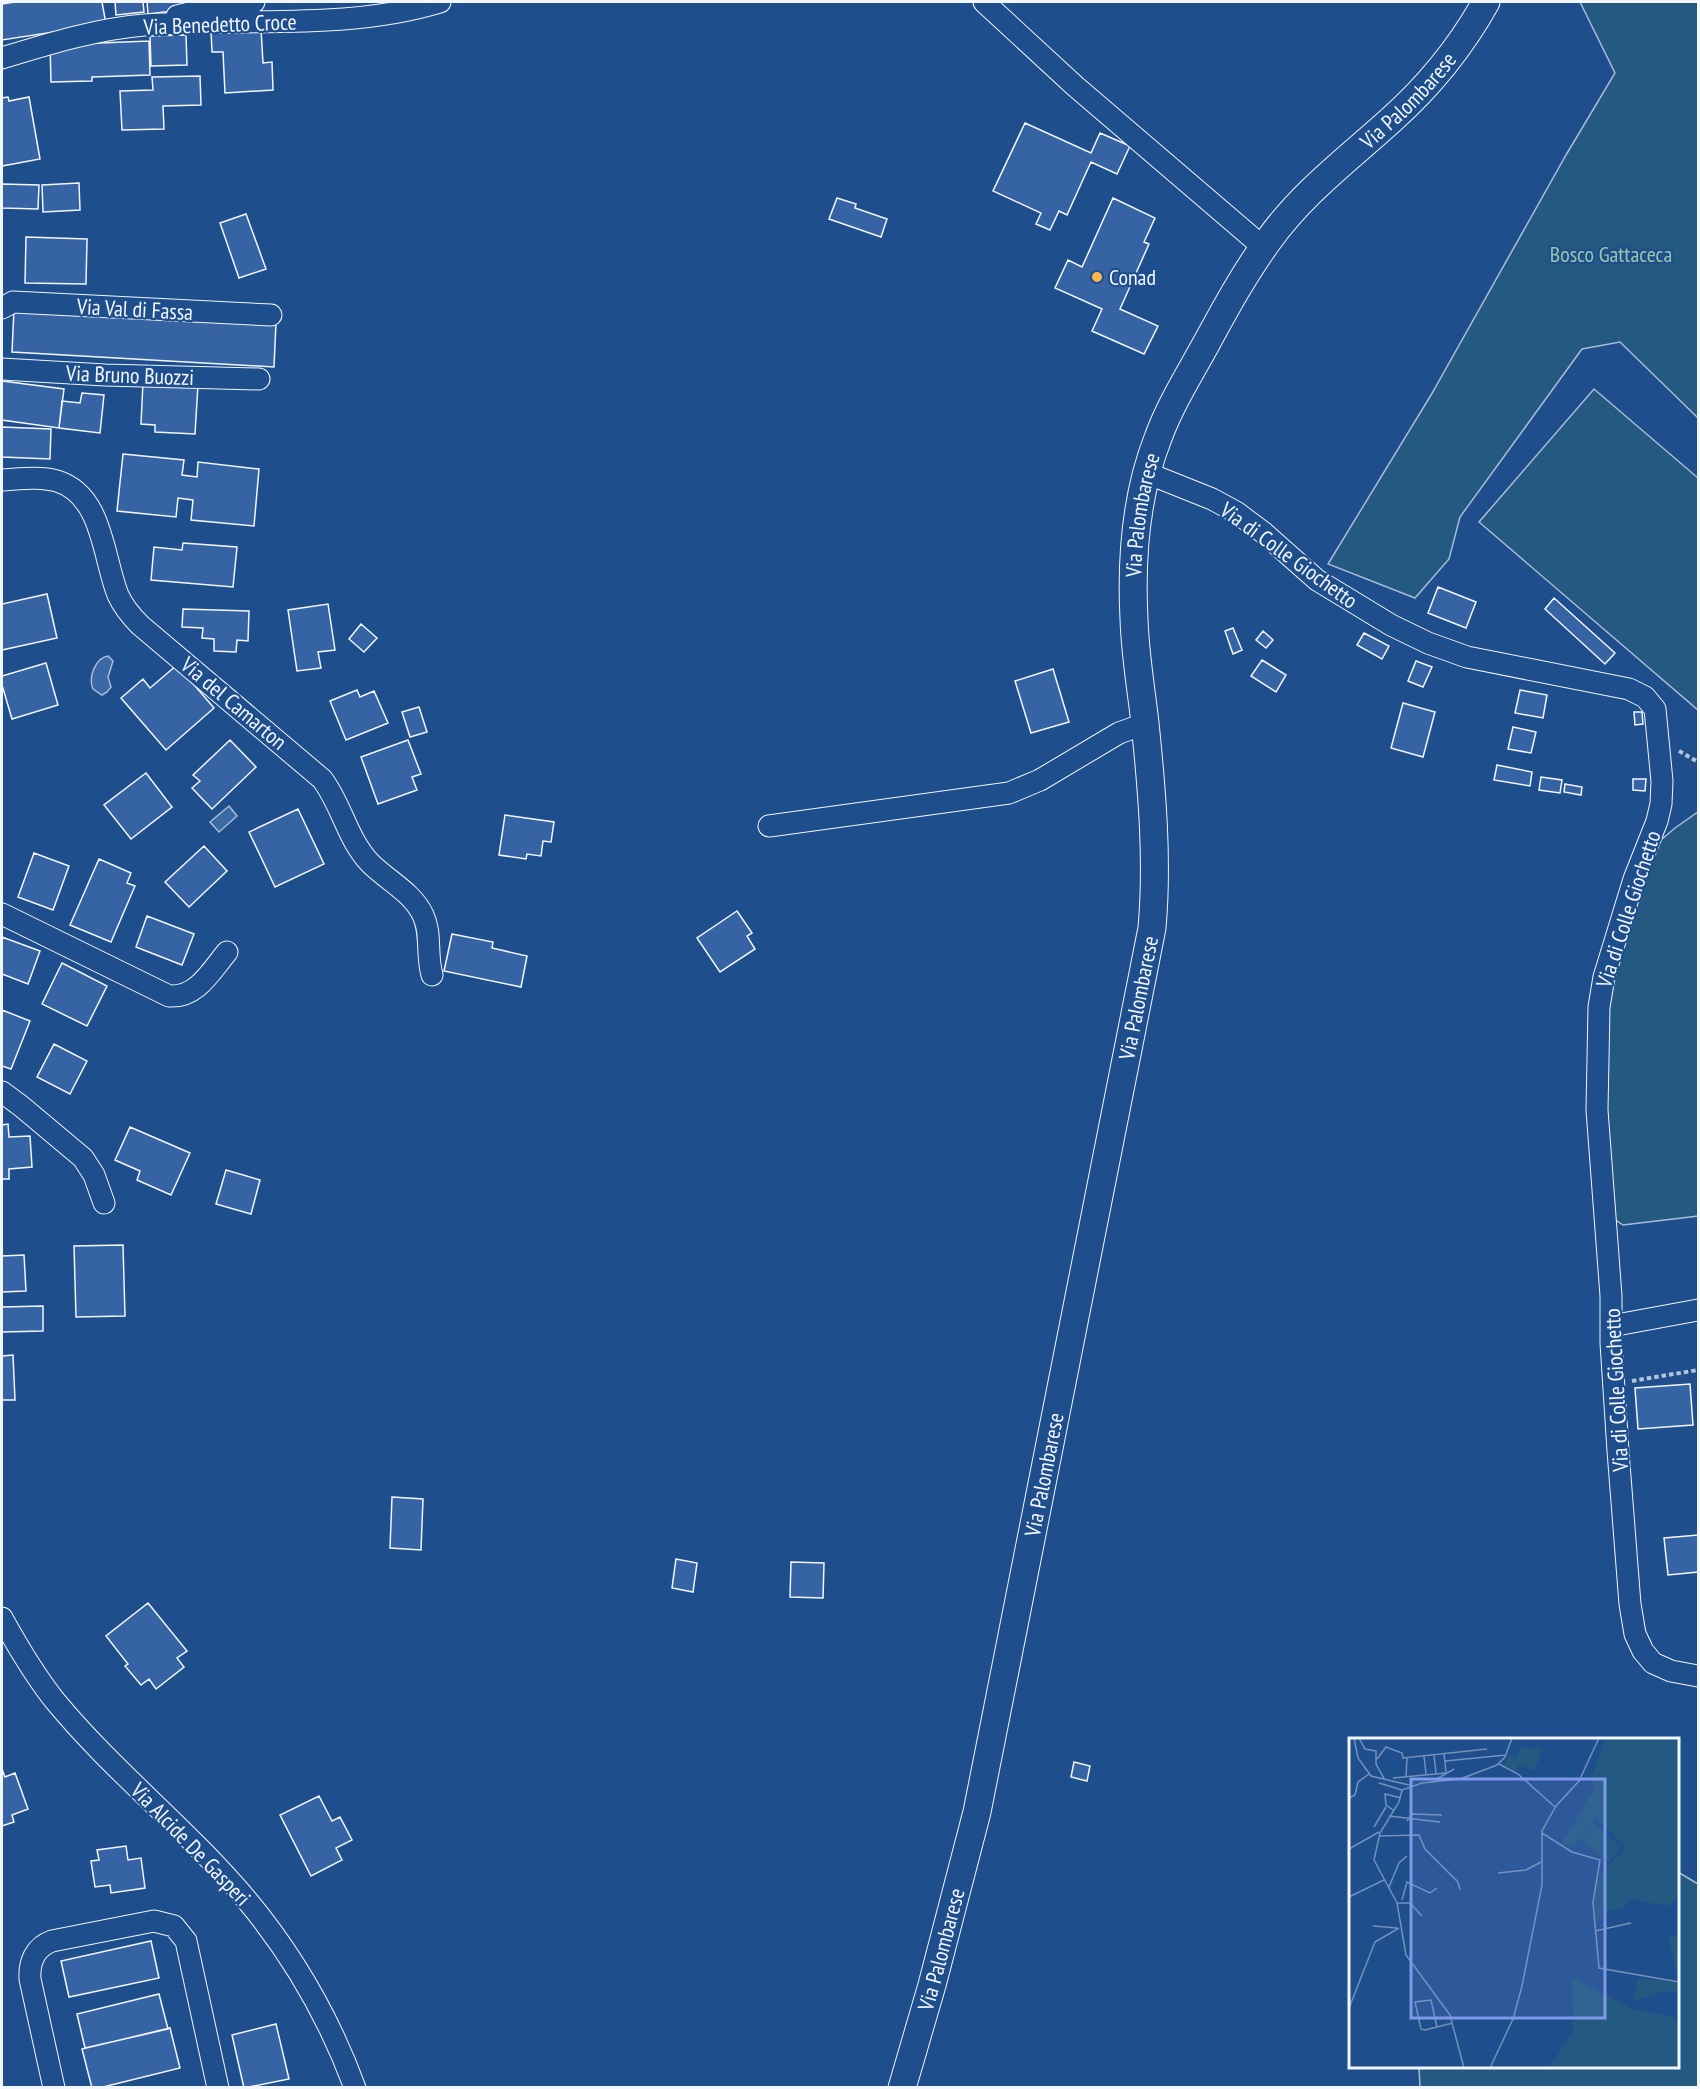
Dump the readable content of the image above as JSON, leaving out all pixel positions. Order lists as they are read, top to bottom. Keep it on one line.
{"streets":{"main road":["Via Palombarese"],"street":["Via Benedetto Croce","Via Val di Fassa","Via Bruno Buozzi","Via di Colle Giochetto","Via del Camarton","Via Alcide De Gasperi"]},"crossings":[["Via Palombarese","Via di Colle Giochetto"]],"parks":["Bosco Gattaceca"],"places":["Conad"]}
